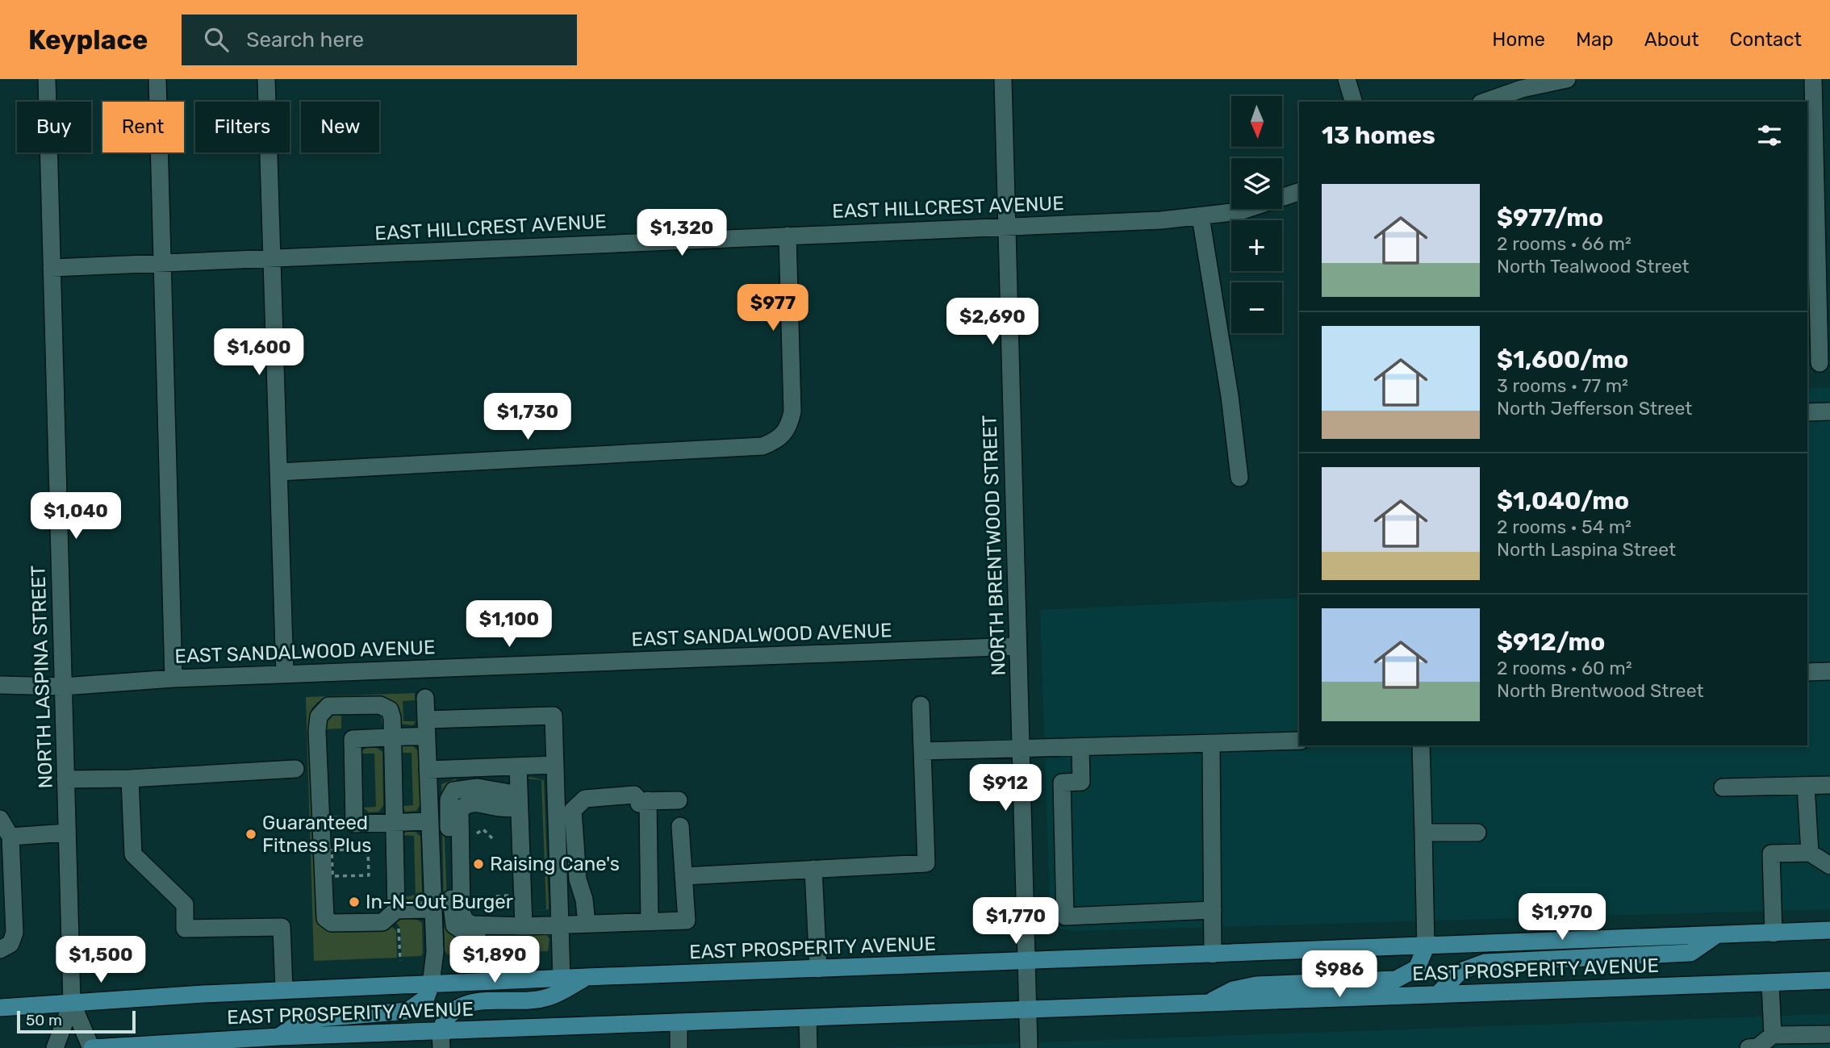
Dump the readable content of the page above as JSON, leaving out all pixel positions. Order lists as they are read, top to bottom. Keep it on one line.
{"streets":{"main road":["EAST PROSPERITY AVENUE"],"street":["EAST HILLCREST AVENUE","NORTH BRENTWOOD STREET","EAST SANDALWOOD AVENUE","NORTH LASPINA STREET"]},"crossings":[["EAST HILLCREST AVENUE","NORTH BRENTWOOD STREET"],["EAST HILLCREST AVENUE","NORTH LASPINA STREET"],["NORTH BRENTWOOD STREET","EAST SANDALWOOD AVENUE"],["NORTH BRENTWOOD STREET","EAST PROSPERITY AVENUE"],["EAST SANDALWOOD AVENUE","NORTH LASPINA STREET"],["NORTH LASPINA STREET","EAST PROSPERITY AVENUE"]],"places":["Guaranteed Fitness Plus","Raising Cane's","In-N-Out Burger"],"scale_bar":"50 m","north":"bottom","page":{"header":"Keyplace","search":"Search here","nav":["Home","Map","About","Contact"],"map_buttons":["+","−"],"chip":["Buy","Rent","Filters","New"],"heading":"13 homes","list":[{"name":"$977/mo","note":"2 rooms · 66 m² · North Tealwood Street"},{"name":"$1,600/mo","note":"3 rooms · 77 m² · North Jefferson Street"},{"name":"$1,040/mo","note":"2 rooms · 54 m² · North Laspina Street"},{"name":"$912/mo","note":"2 rooms · 60 m² · North Brentwood Street"}],"price":["$1,320","$977","$2,690","$1,600","$1,730","$1,040","$1,100","$912","$1,970","$1,770","$1,500","$1,890","$986"],"scale":"50 m"}}
